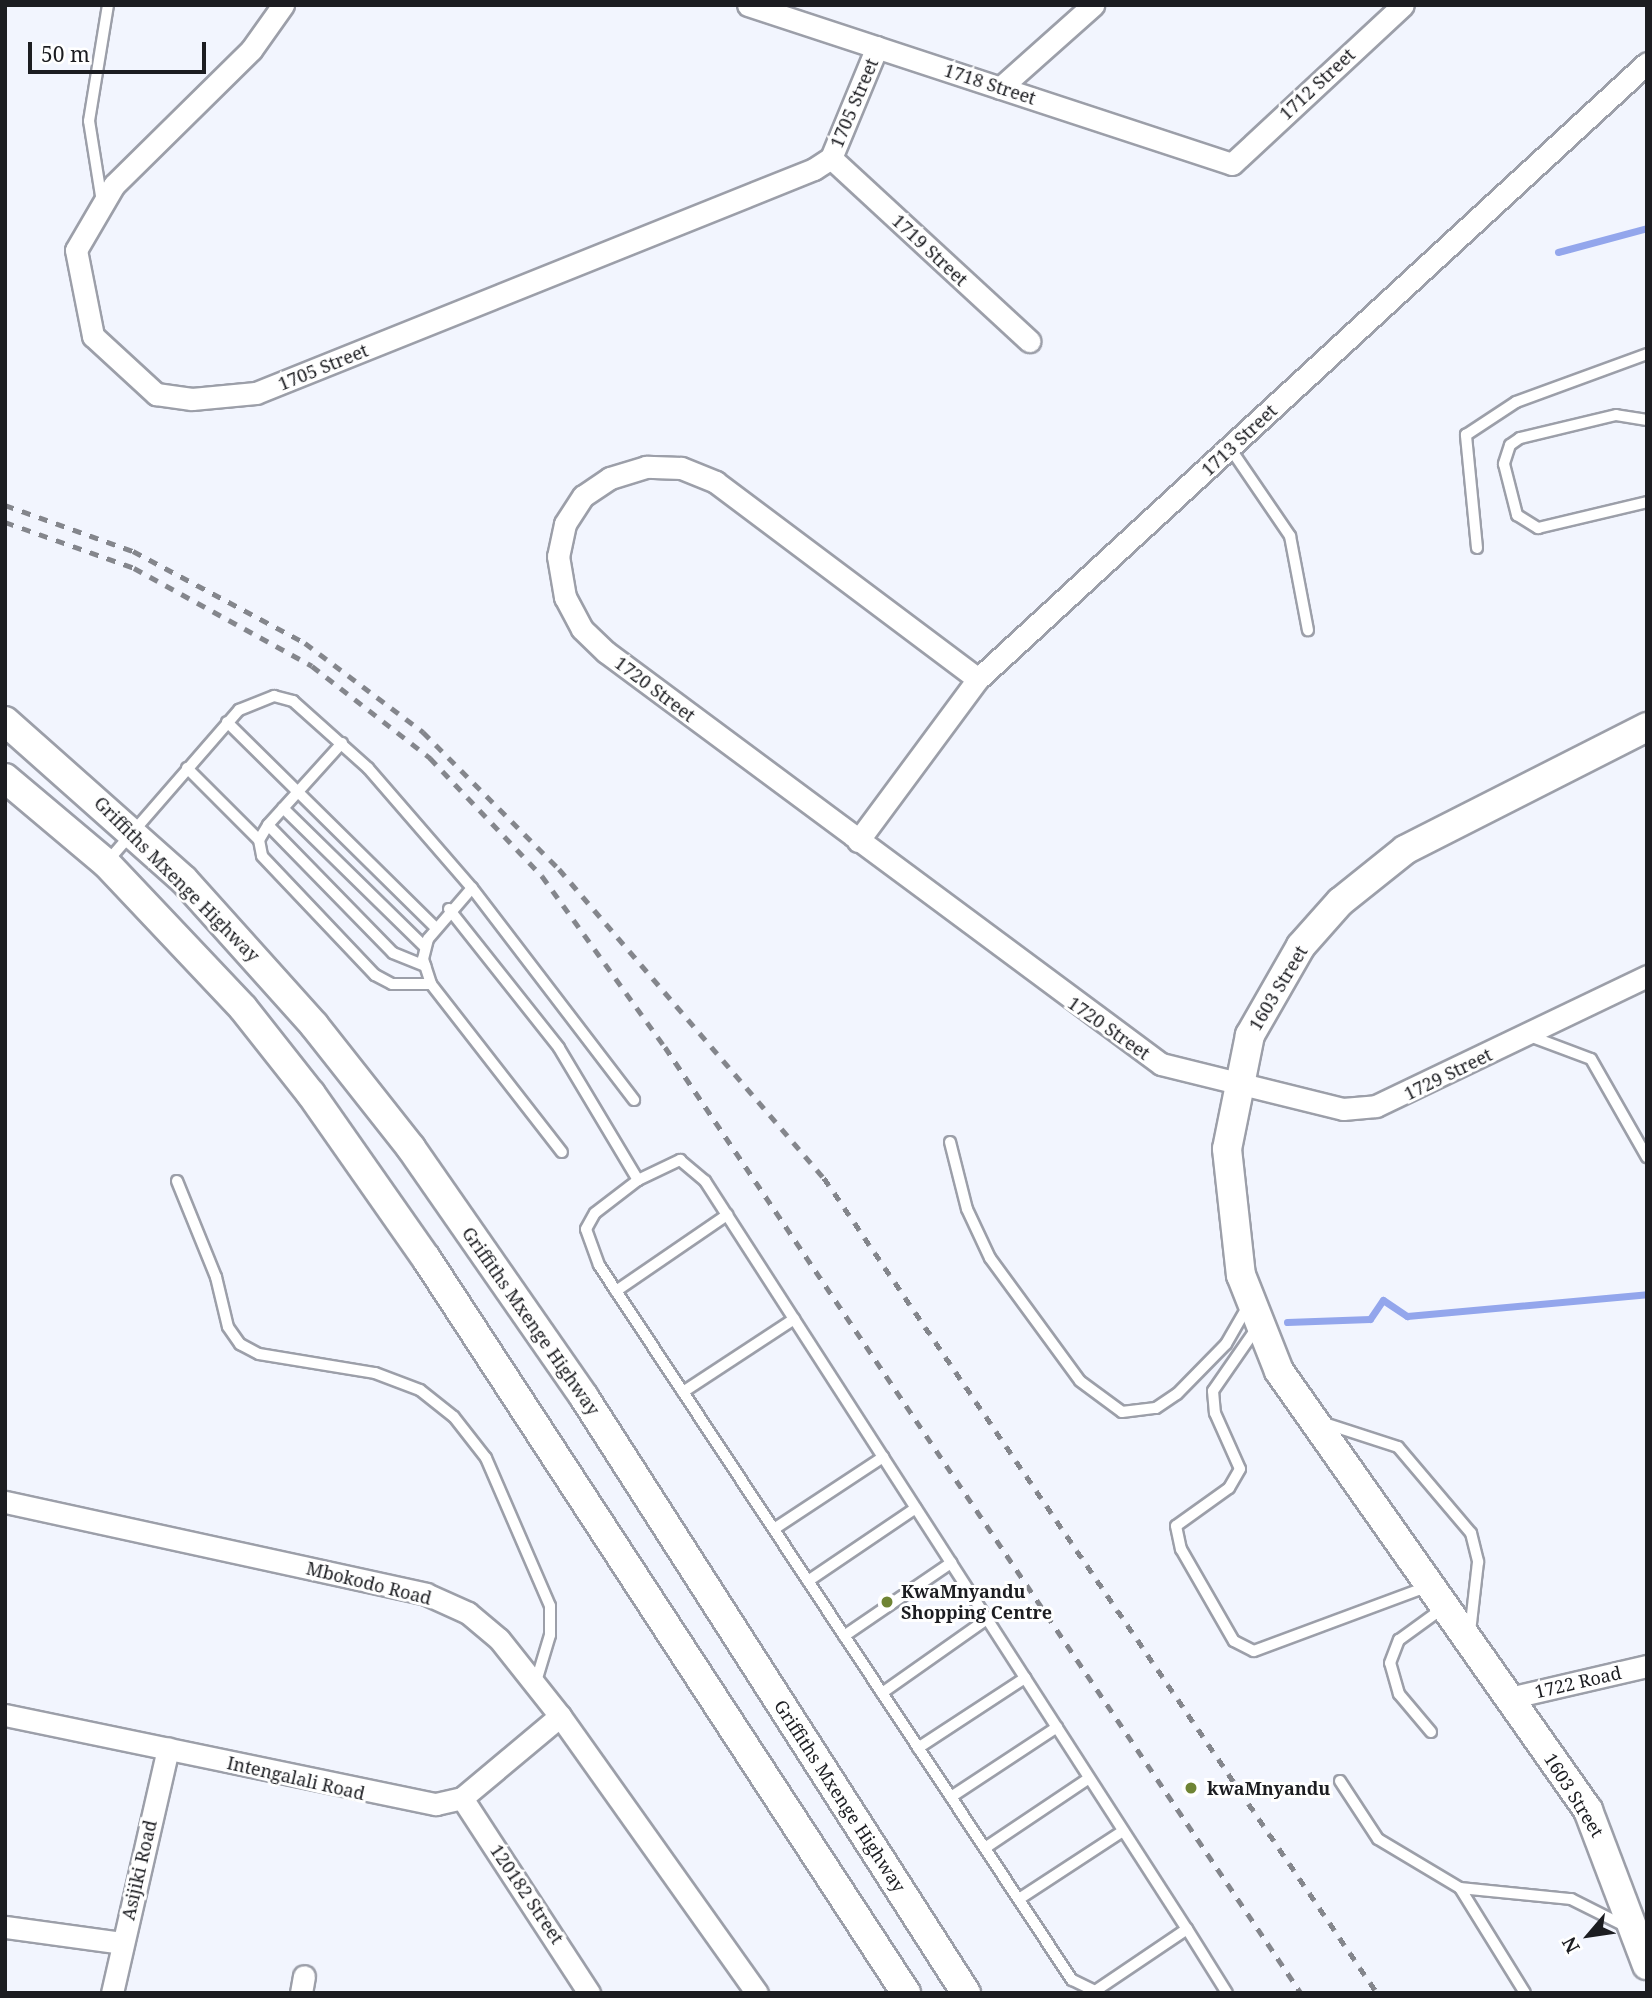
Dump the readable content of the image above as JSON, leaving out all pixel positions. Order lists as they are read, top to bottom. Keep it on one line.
{"streets":{"street":["1718 Street","1712 Street","1705 Street","1719 Street","1713 Street","1720 Street","Griffiths Mxenge Highway","1603 Street","1729 Street","Mbokodo Road","1722 Road","Intengalali Road","Asijiki Road","120182 Street"]},"crossings":[["1718 Street","1712 Street"],["1718 Street","1705 Street"],["1705 Street","1719 Street"],["1713 Street","1720 Street"],["1720 Street","1603 Street"],["1720 Street","1729 Street"],["1603 Street","1729 Street"],["1603 Street","1722 Road"],["Intengalali Road","Asijiki Road"],["Intengalali Road","120182 Street"]],"places":["KwaMnyandu Shopping Centre","kwaMnyandu"],"scale_bar":"50 m","north":"bottom left"}
